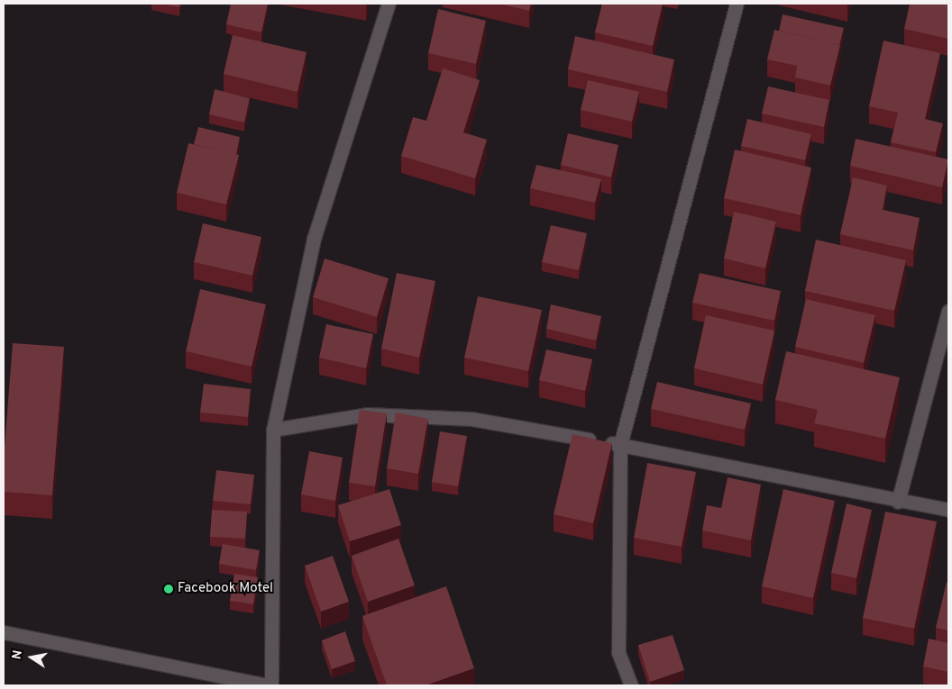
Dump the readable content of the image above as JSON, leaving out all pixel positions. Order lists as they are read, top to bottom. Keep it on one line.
{"places":["Facebook Motel"],"north":"left"}
